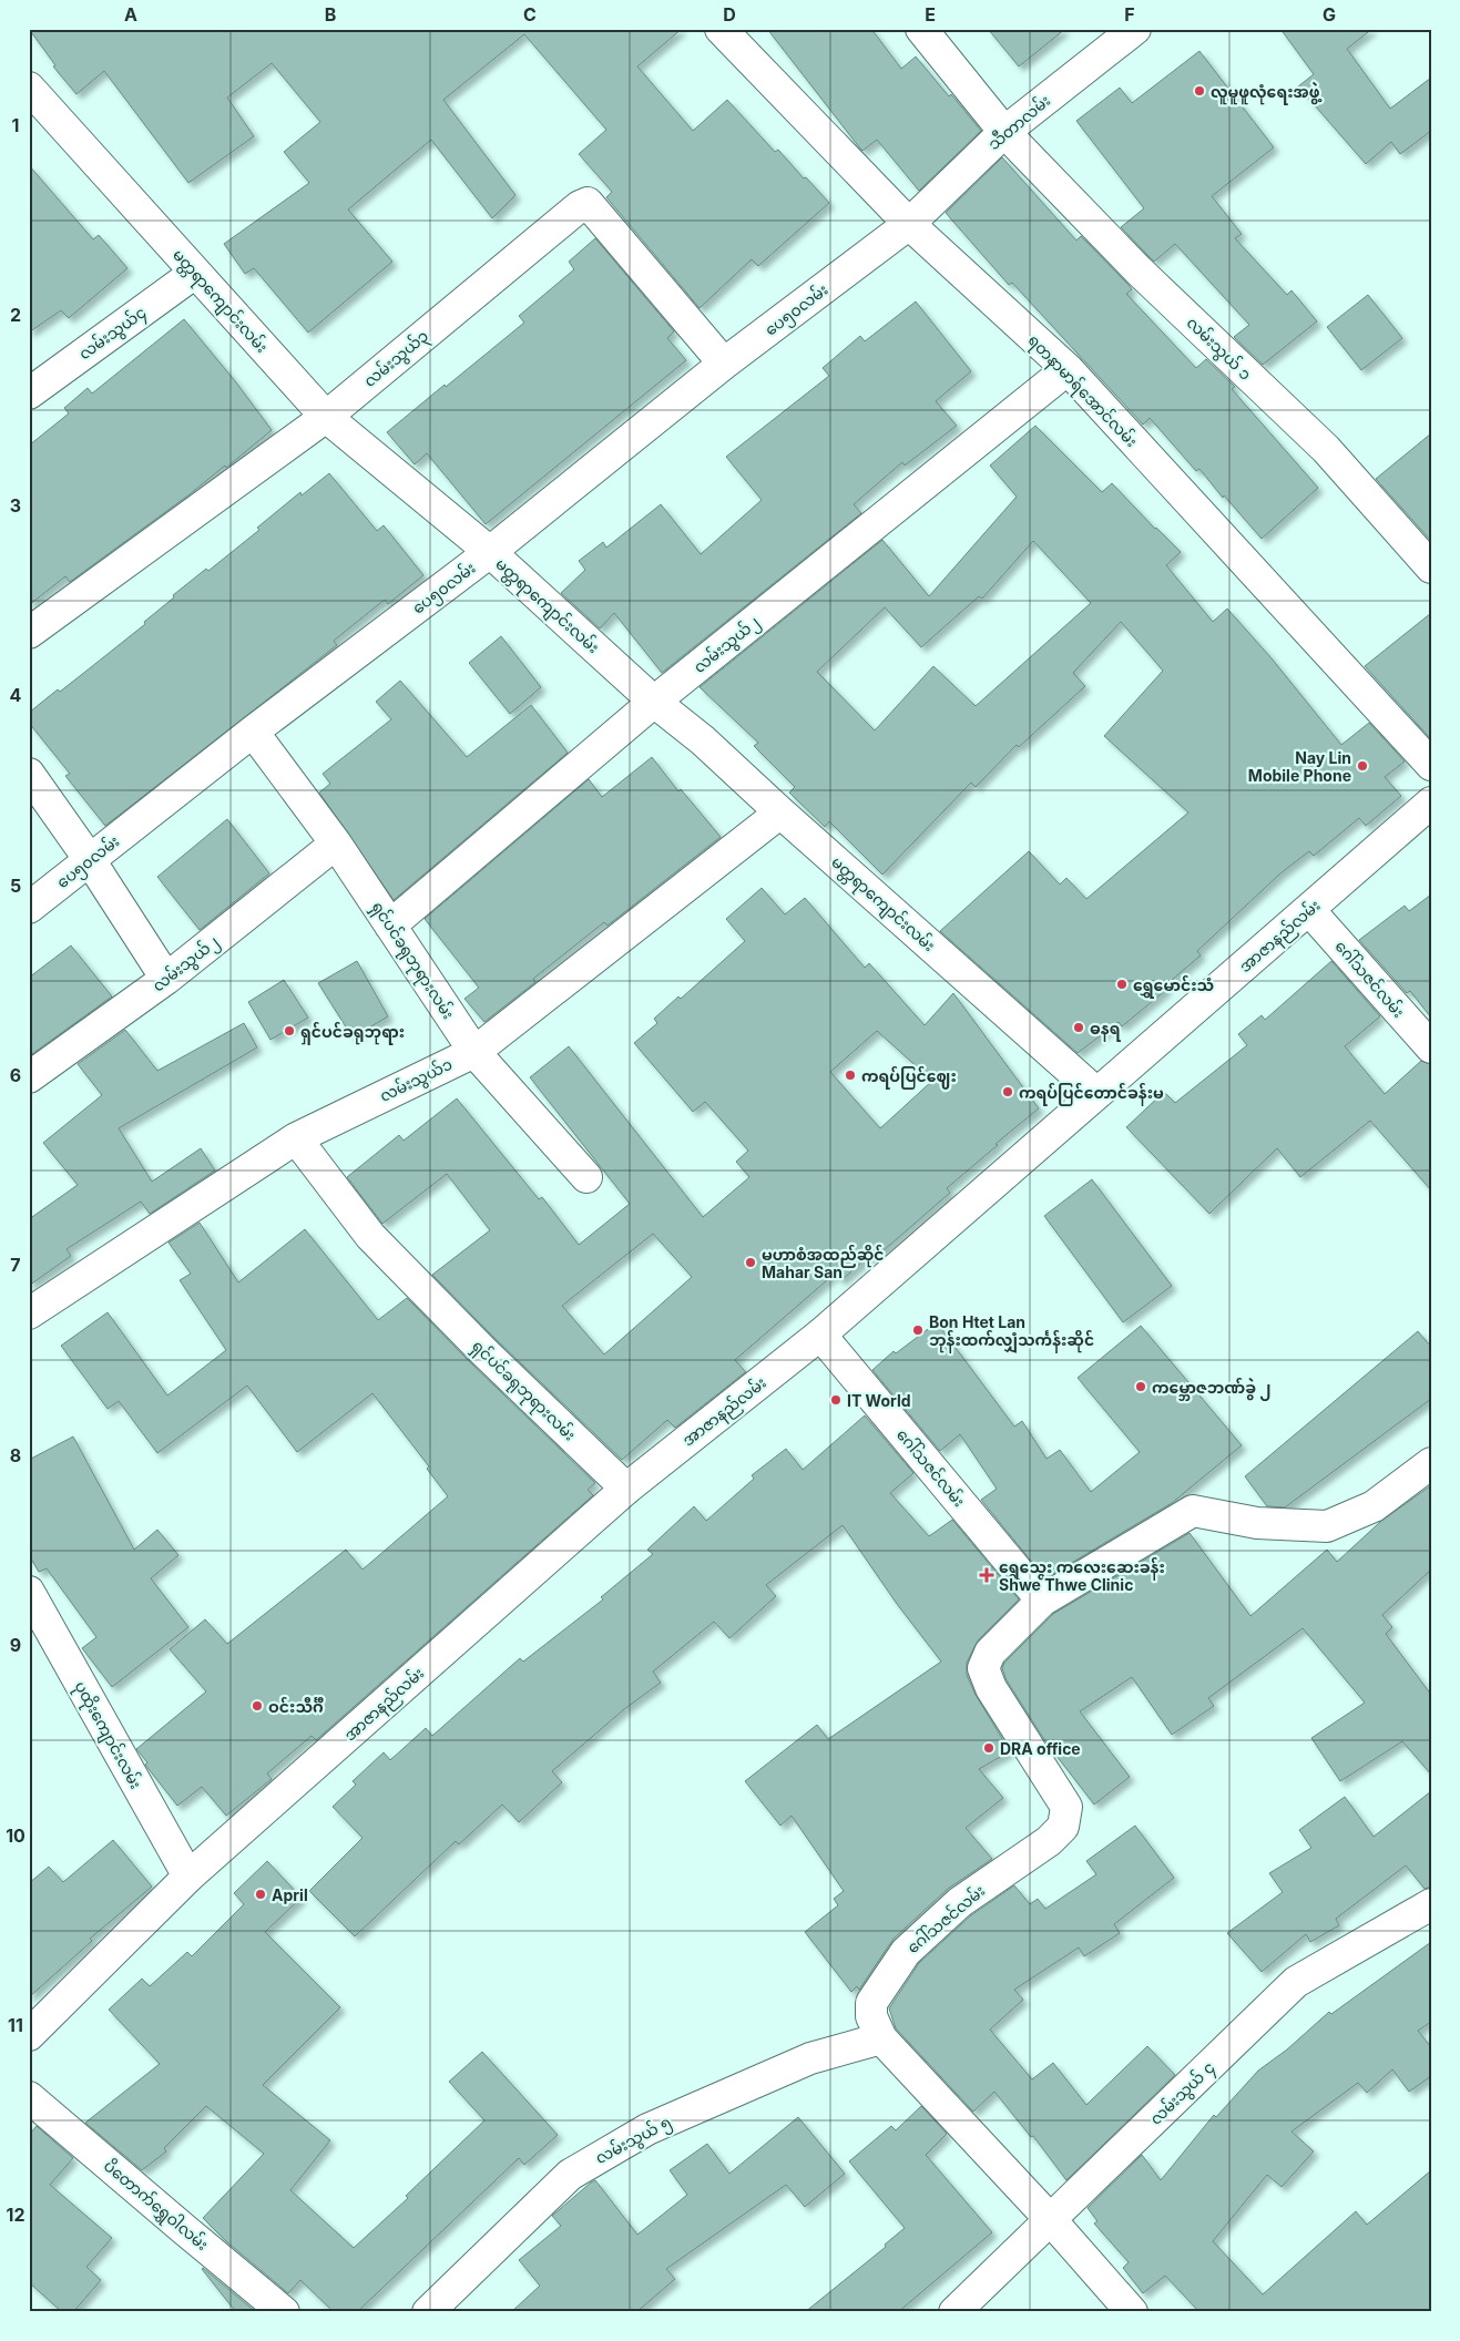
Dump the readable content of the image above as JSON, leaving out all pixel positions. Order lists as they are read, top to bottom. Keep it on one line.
{"streets":{"street":["သီတာလမ်း","မတ္တရာကျောင်းလမ်း","ပေ၅၀လမ်း","လမ်းသွယ်၄","လမ်းသွယ် ၁","လမ်းသွယ်၃","ရတနာမာရ်အောင်လမ်း","လမ်းသွယ်၂","အာဇာနည်လမ်း","ရှင်ပင်ခရုဘုရားလမ်း","ဂေါ်သဇင်လမ်း","လမ်းသွယ်၁","ပုထိုးကျောင်းလမ်း","လမ်းသွယ် ၄","လမ်းသွယ် ၅","ပိတောက်ရွှေဝါလမ်း"]},"crossings":[["သီတာလမ်း","ပေ၅၀လမ်း"],["သီတာလမ်း","လမ်းသွယ် ၁"],["သီတာလမ်း","ရတနာမာရ်အောင်လမ်း"],["မတ္တရာကျောင်းလမ်း","ပေ၅၀လမ်း"],["မတ္တရာကျောင်းလမ်း","လမ်းသွယ်၄"],["မတ္တရာကျောင်းလမ်း","လမ်းသွယ်၃"],["မတ္တရာကျောင်းလမ်း","လမ်းသွယ်၂"],["မတ္တရာကျောင်းလမ်း","အာဇာနည်လမ်း"],["မတ္တရာကျောင်းလမ်း","လမ်းသွယ်၁"],["ပေ၅၀လမ်း","လမ်းသွယ်၃"],["ပေ၅၀လမ်း","ရတနာမာရ်အောင်လမ်း"],["ပေ၅၀လမ်း","ရှင်ပင်ခရုဘုရားလမ်း"],["ရတနာမာရ်အောင်လမ်း","လမ်းသွယ်၂"],["လမ်းသွယ်၂","ရှင်ပင်ခရုဘုရားလမ်း"],["အာဇာနည်လမ်း","ရှင်ပင်ခရုဘုရားလမ်း"],["အာဇာနည်လမ်း","ဂေါ်သဇင်လမ်း"],["အာဇာနည်လမ်း","ပုထိုးကျောင်းလမ်း"],["ရှင်ပင်ခရုဘုရားလမ်း","လမ်းသွယ်၁"],["ဂေါ်သဇင်လမ်း","လမ်းသွယ် ၄"],["ဂေါ်သဇင်လမ်း","လမ်းသွယ် ၅"]],"places":{"other":["လူမူဖူလုံရေးအဖွဲ့","Nay Lin Mobile Phone","ရွှေမောင်းသံ","ဓနရ","ရှင်ပင်ခရုဘုရား","ကရပ်ပြင်ဈေး","ကရပ်ပြင်တောင်ခန်းမ","မဟာစံအထည်ဆိုင် Mahar San","Bon Htet Lan ဘုန်းထက်လျှံသင်္ကန်းဆိုင်","ကမ္ဘောဇဘဏ်ခွဲ ၂","IT World","ဝင်းသီင်္ဂီ","DRA office","April"],"health":["ရွှေသွေး ကလေးဆေးခန်း Shwe Thwe Clinic"]},"grid":{"columns":["A","B","C","D","E","F","G"],"rows":["1","2","3","4","5","6","7","8","9","10","11","12"]}}
